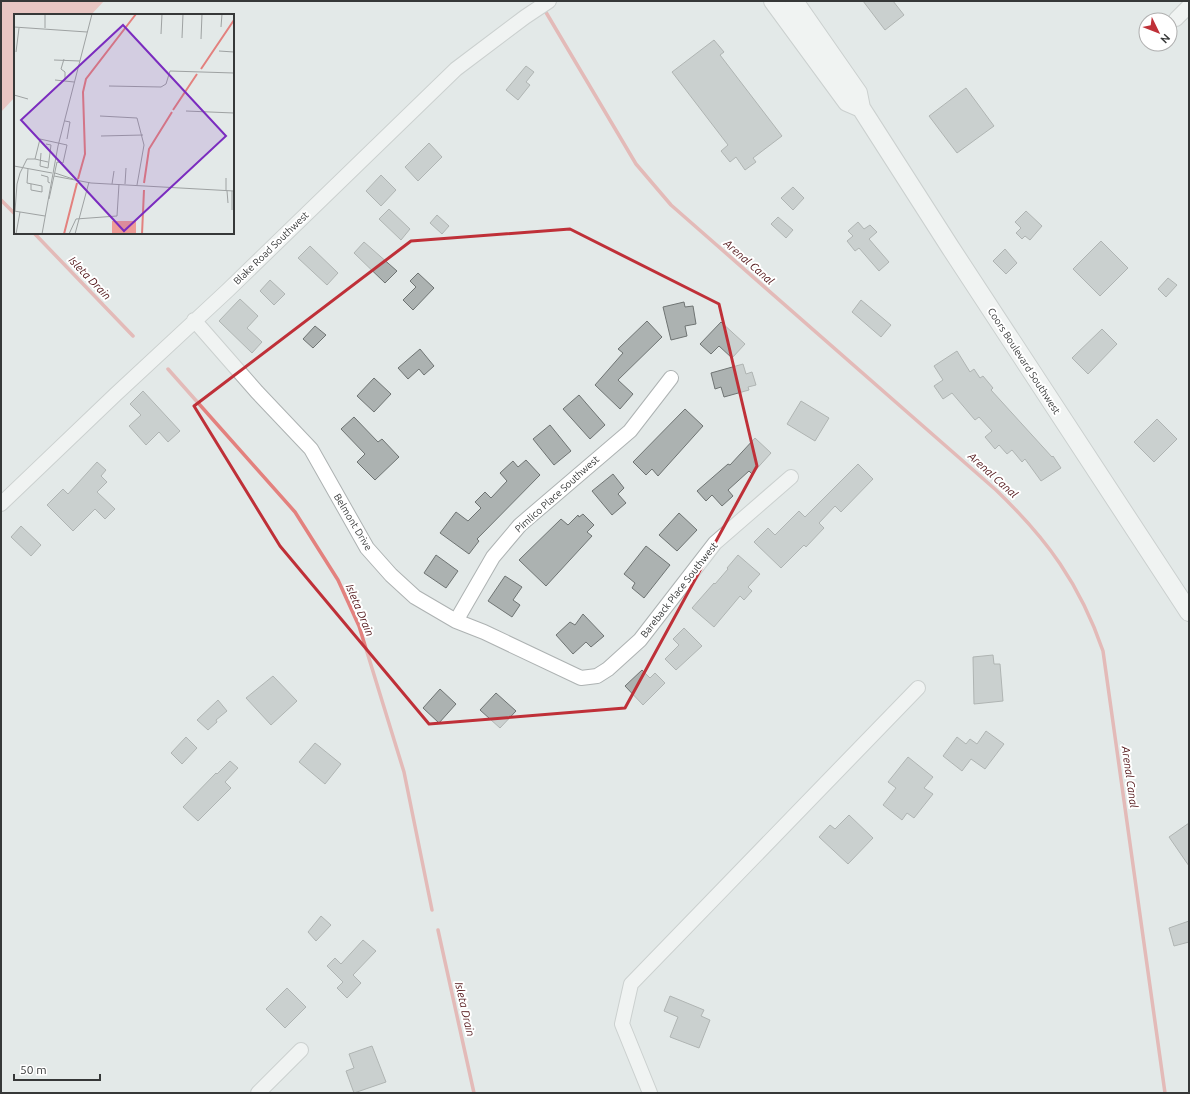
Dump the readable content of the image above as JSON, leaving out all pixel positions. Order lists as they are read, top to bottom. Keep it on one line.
{"streets":{"main road":["Coors Boulevard Southwest"],"street":["Blake Road Southwest","Pimlico Place Southwest","Belmont Drive","Bareback Place Southwest"]},"crossings":[["Blake Road Southwest","Belmont Drive"],["Pimlico Place Southwest","Belmont Drive"],["Belmont Drive","Bareback Place Southwest"]],"water":["Arenal Canal","Isleta Drain"],"scale_bar":"50 m","north":"bottom right"}
